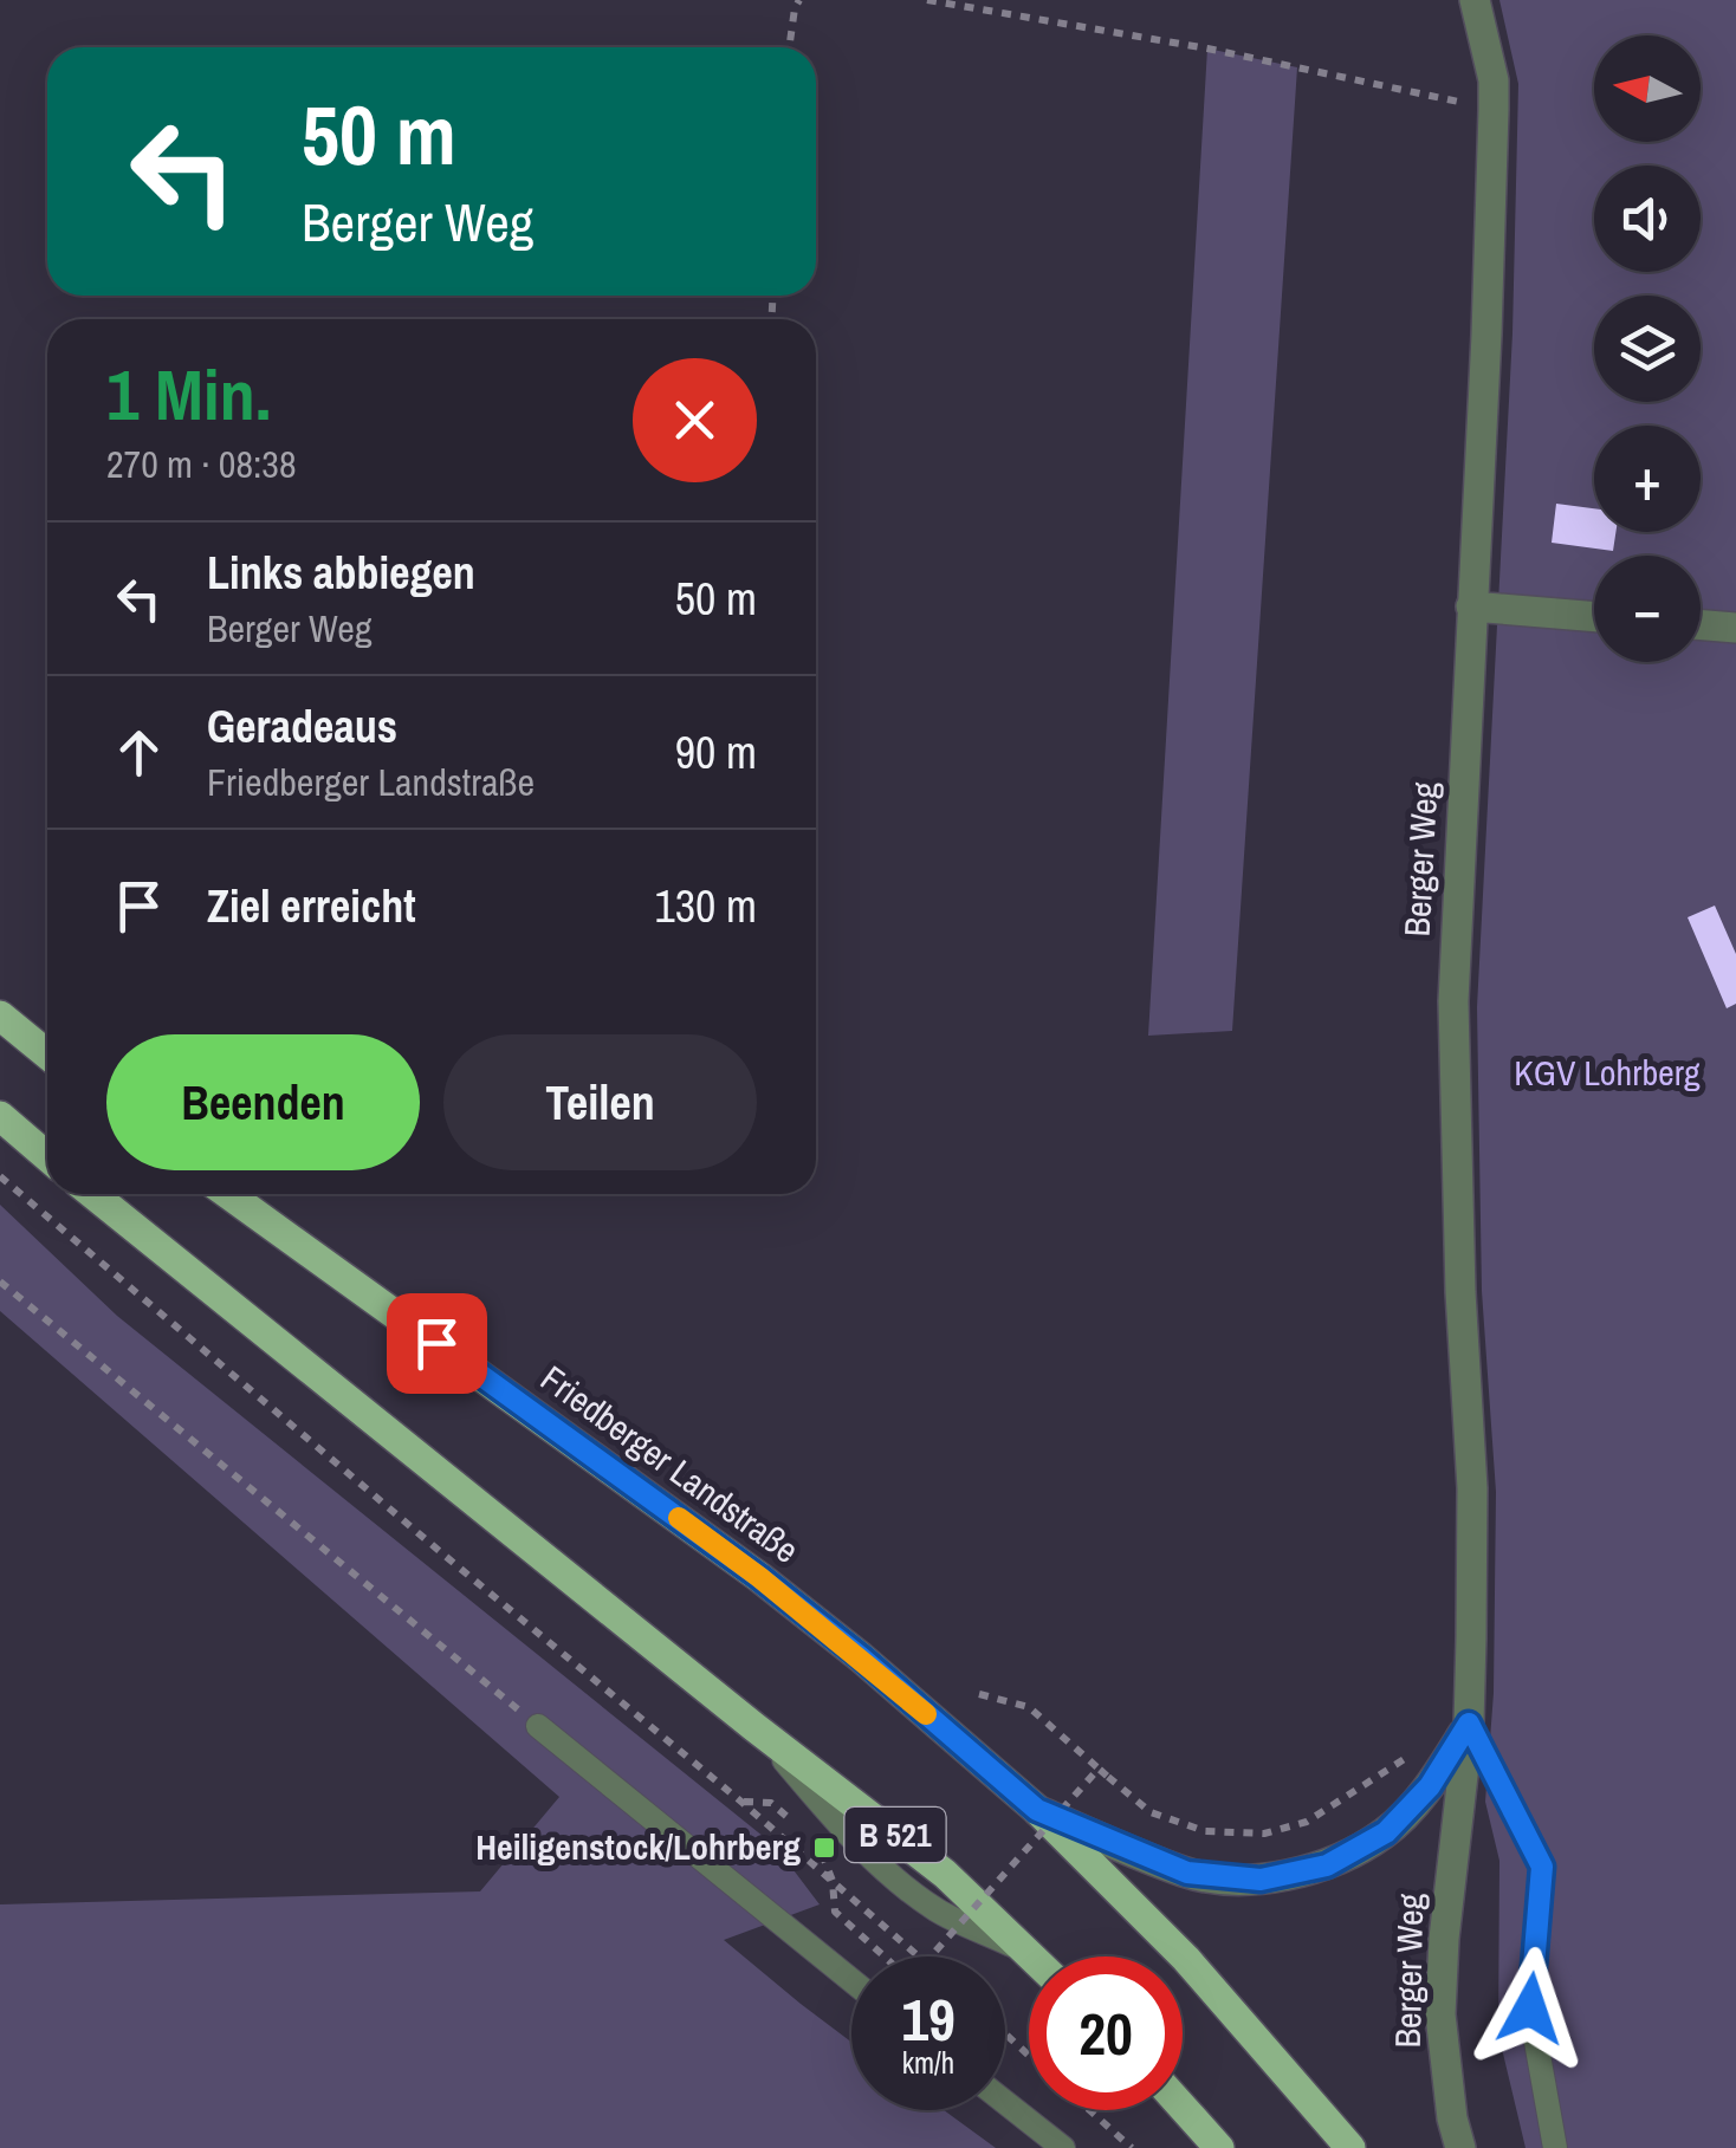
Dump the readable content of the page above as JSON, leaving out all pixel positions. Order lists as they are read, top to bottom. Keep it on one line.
{"streets":{"main road":["Friedberger Landstraße","B 521"],"street":["Berger Weg"]},"parks":["KGV Lohrberg"],"places":{"transit":["Heiligenstock/Lohrberg"]},"north":"left","page":{"map_buttons":["+","−"],"turn":["50 m","Berger Weg"],"heading":["1 Min.","270 m · 08:38"],"list":[{"name":"Links abbiegen","note":"Berger Weg","value":"50 m"},{"name":"Geradeaus","note":"Friedberger Landstraße","value":"90 m"},{"name":"Ziel erreicht","value":"130 m"}],"buttons":["Beenden","Teilen"],"speed":"19 km/h","limit":"20"}}
